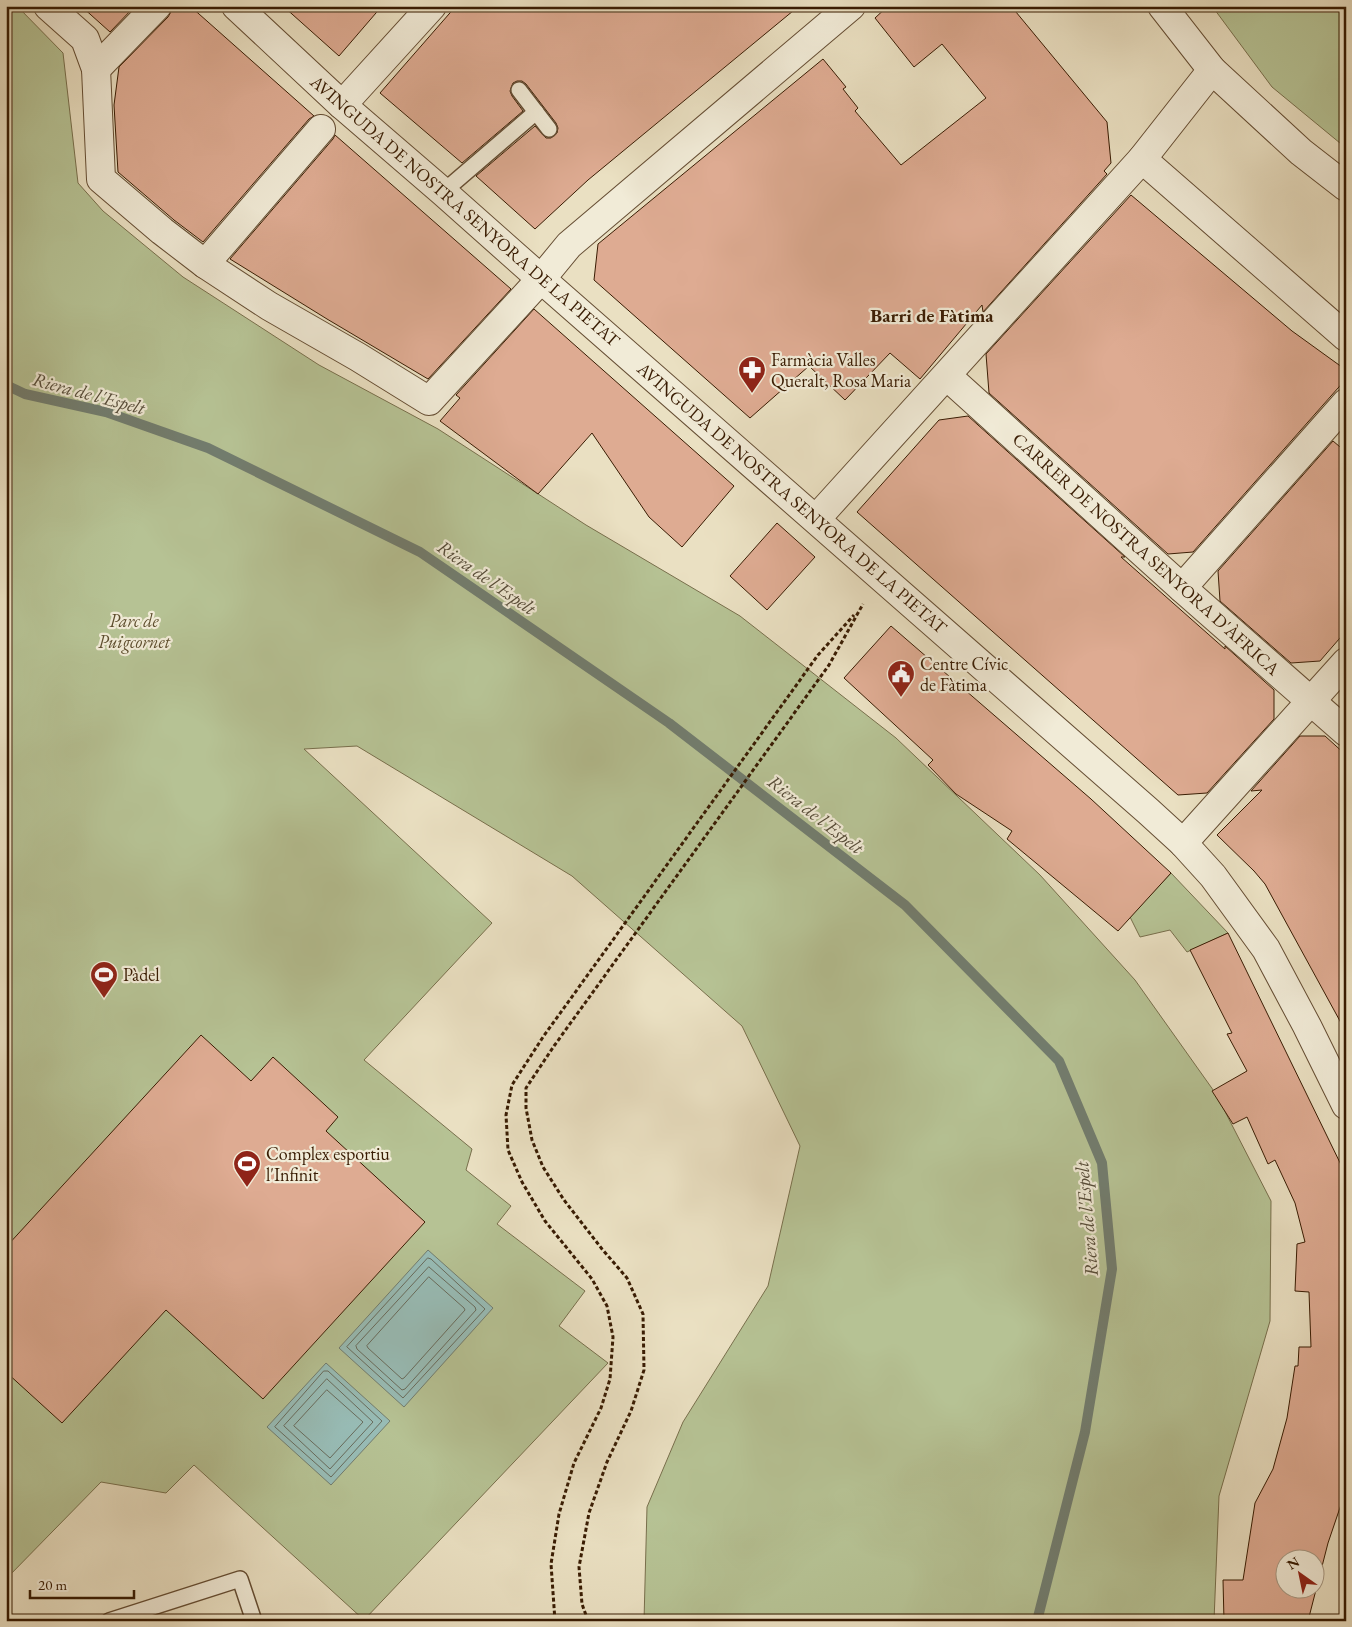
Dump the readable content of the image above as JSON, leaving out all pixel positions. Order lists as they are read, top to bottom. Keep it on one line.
{"streets":{"street":["AVINGUDA DE NOSTRA SENYORA DE LA PIETAT","CARRER DE NOSTRA SENYORA D'ÀFRICA"]},"districts":["Barri de Fàtima"],"water":["Riera de l'Espelt"],"parks":["Parc de Puigcornet"],"places":{"pharmacy":["Farmàcia Valles Queralt, Rosa Maria"],"public building":["Centre Cívic de Fàtima"],"sports":["Pàdel","Complex esportiu l'Infinit"]},"scale_bar":"20 m","north":"top left"}
